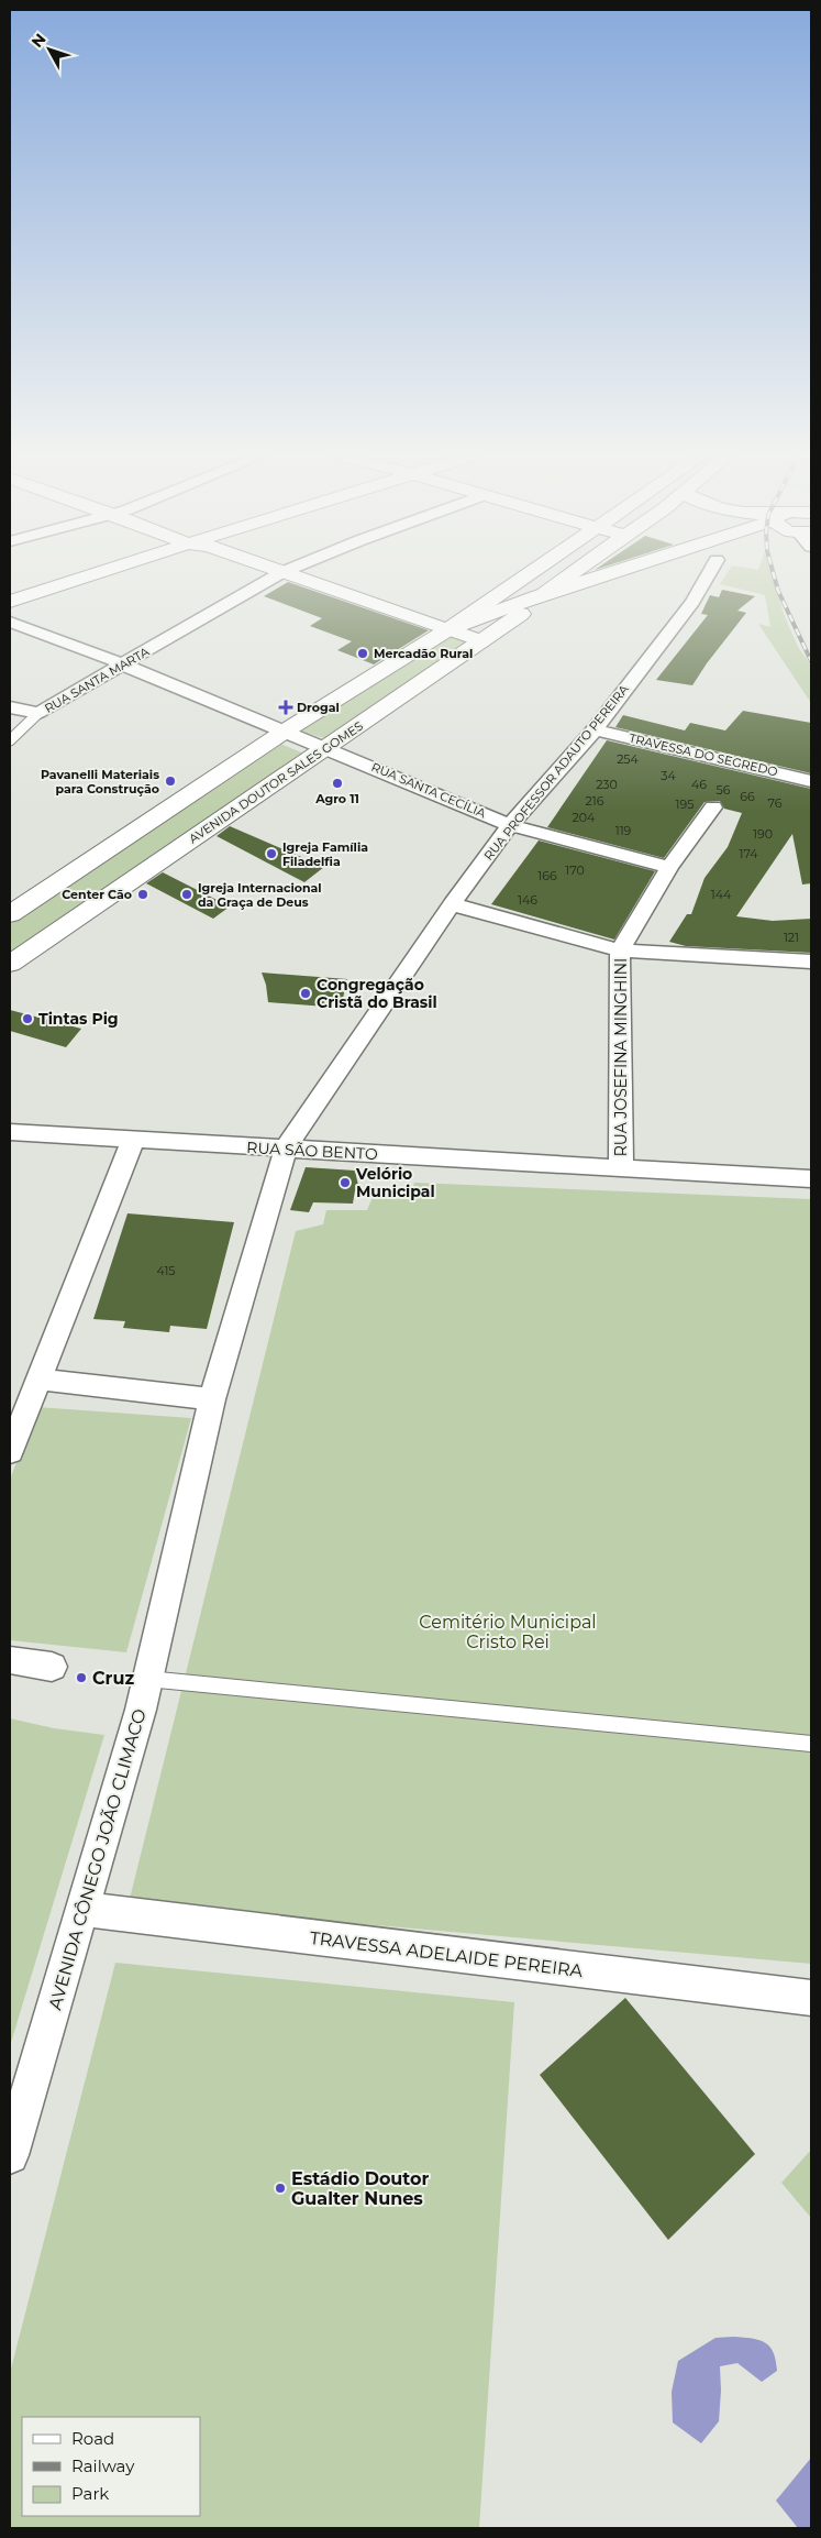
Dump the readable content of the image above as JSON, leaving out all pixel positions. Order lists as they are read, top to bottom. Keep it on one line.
{"streets":{"main road":["AVENIDA DOUTOR SALES GOMES"],"street":["RUA SANTA MARTA","TRAVESSA DO SEGREDO","RUA PROFESSOR ADAUTO PEREIRA","RUA SANTA CECÍLIA","RUA JOSEFINA MINGHINI","RUA SÃO BENTO","AVENIDA CÔNEGO JOÃO CLIMACO","TRAVESSA ADELAIDE PEREIRA"]},"crossings":[["RUA SANTA MARTA","RUA SANTA CECÍLIA"],["TRAVESSA DO SEGREDO","RUA PROFESSOR ADAUTO PEREIRA"],["RUA PROFESSOR ADAUTO PEREIRA","RUA SANTA CECÍLIA"],["RUA PROFESSOR ADAUTO PEREIRA","RUA SÃO BENTO"],["RUA PROFESSOR ADAUTO PEREIRA","AVENIDA CÔNEGO JOÃO CLIMACO"],["AVENIDA DOUTOR SALES GOMES","RUA SANTA CECÍLIA"],["RUA SANTA CECÍLIA","RUA JOSEFINA MINGHINI"],["RUA JOSEFINA MINGHINI","RUA SÃO BENTO"],["RUA SÃO BENTO","AVENIDA CÔNEGO JOÃO CLIMACO"],["AVENIDA CÔNEGO JOÃO CLIMACO","TRAVESSA ADELAIDE PEREIRA"]],"parks":["Cemitério Municipal Cristo Rei"],"places":{"other":["Mercadão Rural","Pavanelli Materiais para Construção","Agro 11","Igreja Família Filadelfia","Center Cão","Igreja Internacional da Graça de Deus","Congregação Cristã do Brasil","Tintas Pig","Velório Municipal","Cruz","Estádio Doutor Gualter Nunes"],"health":["Drogal"]},"house_numbers":["254","34","230","46","56","66","216","76","195","204","119","190","174","170","166","144","146","121","415"],"legend":["Road","Railway","Park"],"north":"top left"}
